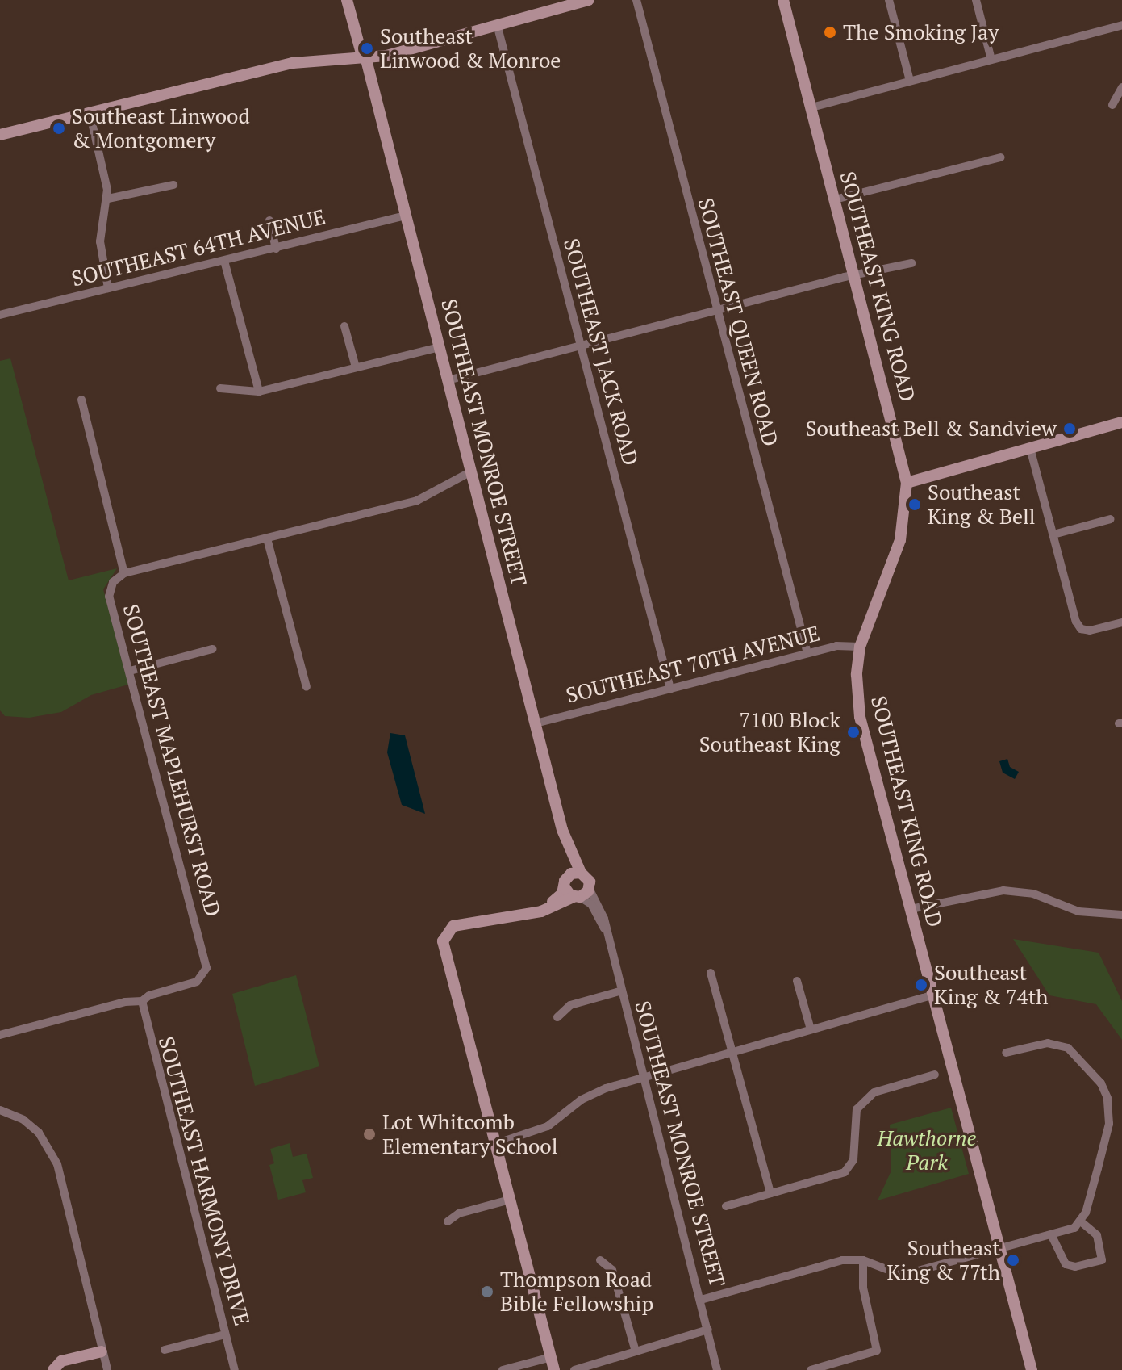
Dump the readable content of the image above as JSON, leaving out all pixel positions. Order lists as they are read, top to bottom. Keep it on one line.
{"streets":{"main road":["SOUTHEAST KING ROAD","SOUTHEAST MONROE STREET"],"street":["SOUTHEAST 64TH AVENUE","SOUTHEAST QUEEN ROAD","SOUTHEAST JACK ROAD","SOUTHEAST 70TH AVENUE","SOUTHEAST MAPLEHURST ROAD","SOUTHEAST HARMONY DRIVE"]},"crossings":[["SOUTHEAST 64TH AVENUE","SOUTHEAST MONROE STREET"],["SOUTHEAST KING ROAD","SOUTHEAST 70TH AVENUE"],["SOUTHEAST QUEEN ROAD","SOUTHEAST 70TH AVENUE"],["SOUTHEAST JACK ROAD","SOUTHEAST 70TH AVENUE"],["SOUTHEAST MONROE STREET","SOUTHEAST 70TH AVENUE"],["SOUTHEAST MAPLEHURST ROAD","SOUTHEAST HARMONY DRIVE"]],"parks":["Hawthorne Park"],"places":["The Smoking Jay","Southeast Linwood & Monroe","Southeast Linwood & Montgomery","Southeast Bell & Sandview","Southeast King & Bell","7100 Block Southeast King","Southeast King & 74th","Lot Whitcomb Elementary School","Southeast King & 77th","Thompson Road Bible Fellowship"]}
